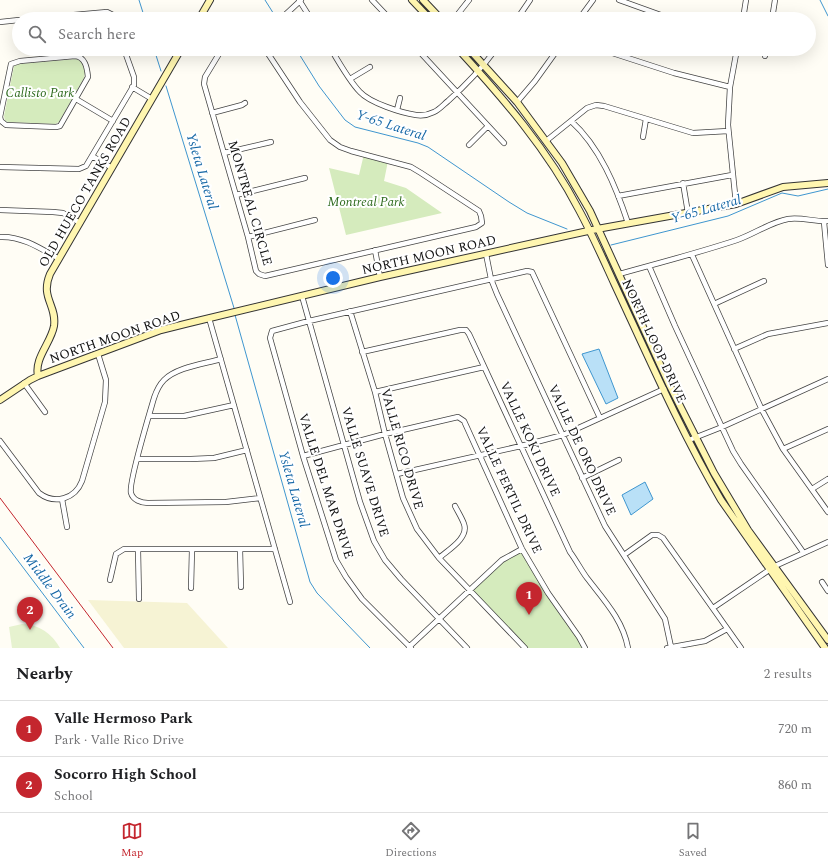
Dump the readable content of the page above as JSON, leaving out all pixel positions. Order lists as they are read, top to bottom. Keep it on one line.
{"streets":{"main road":["OLD HUECO TANKS ROAD","NORTH MOON ROAD","NORTH LOOP DRIVE"],"street":["MONTREAL CIRCLE","VALLE KOKI DRIVE","VALLE RICO DRIVE","VALLE DE ORO DRIVE","VALLE SUAVE DRIVE","VALLE DEL MAR DRIVE","VALLE FERTIL DRIVE"]},"crossings":[["OLD HUECO TANKS ROAD","NORTH MOON ROAD"],["NORTH MOON ROAD","NORTH LOOP DRIVE"],["NORTH MOON ROAD","VALLE DE ORO DRIVE"],["NORTH MOON ROAD","VALLE SUAVE DRIVE"],["VALLE KOKI DRIVE","VALLE RICO DRIVE"],["VALLE RICO DRIVE","VALLE FERTIL DRIVE"],["VALLE SUAVE DRIVE","VALLE DEL MAR DRIVE"],["VALLE SUAVE DRIVE","VALLE FERTIL DRIVE"],["VALLE DEL MAR DRIVE","VALLE FERTIL DRIVE"]],"water":["Y-65 Lateral","Ysleta Lateral","Middle Drain"],"parks":["Callisto Park","Montreal Park"],"page":{"search":"Search here","pins":["1","2"],"heading":["Nearby","2 results"],"list":[{"mark":"1","name":"Valle Hermoso Park","note":"Park · Valle Rico Drive","value":"720 m"},{"mark":"2","name":"Socorro High School","note":"School","value":"860 m"}],"nav":["Map","Directions","Saved"]}}
